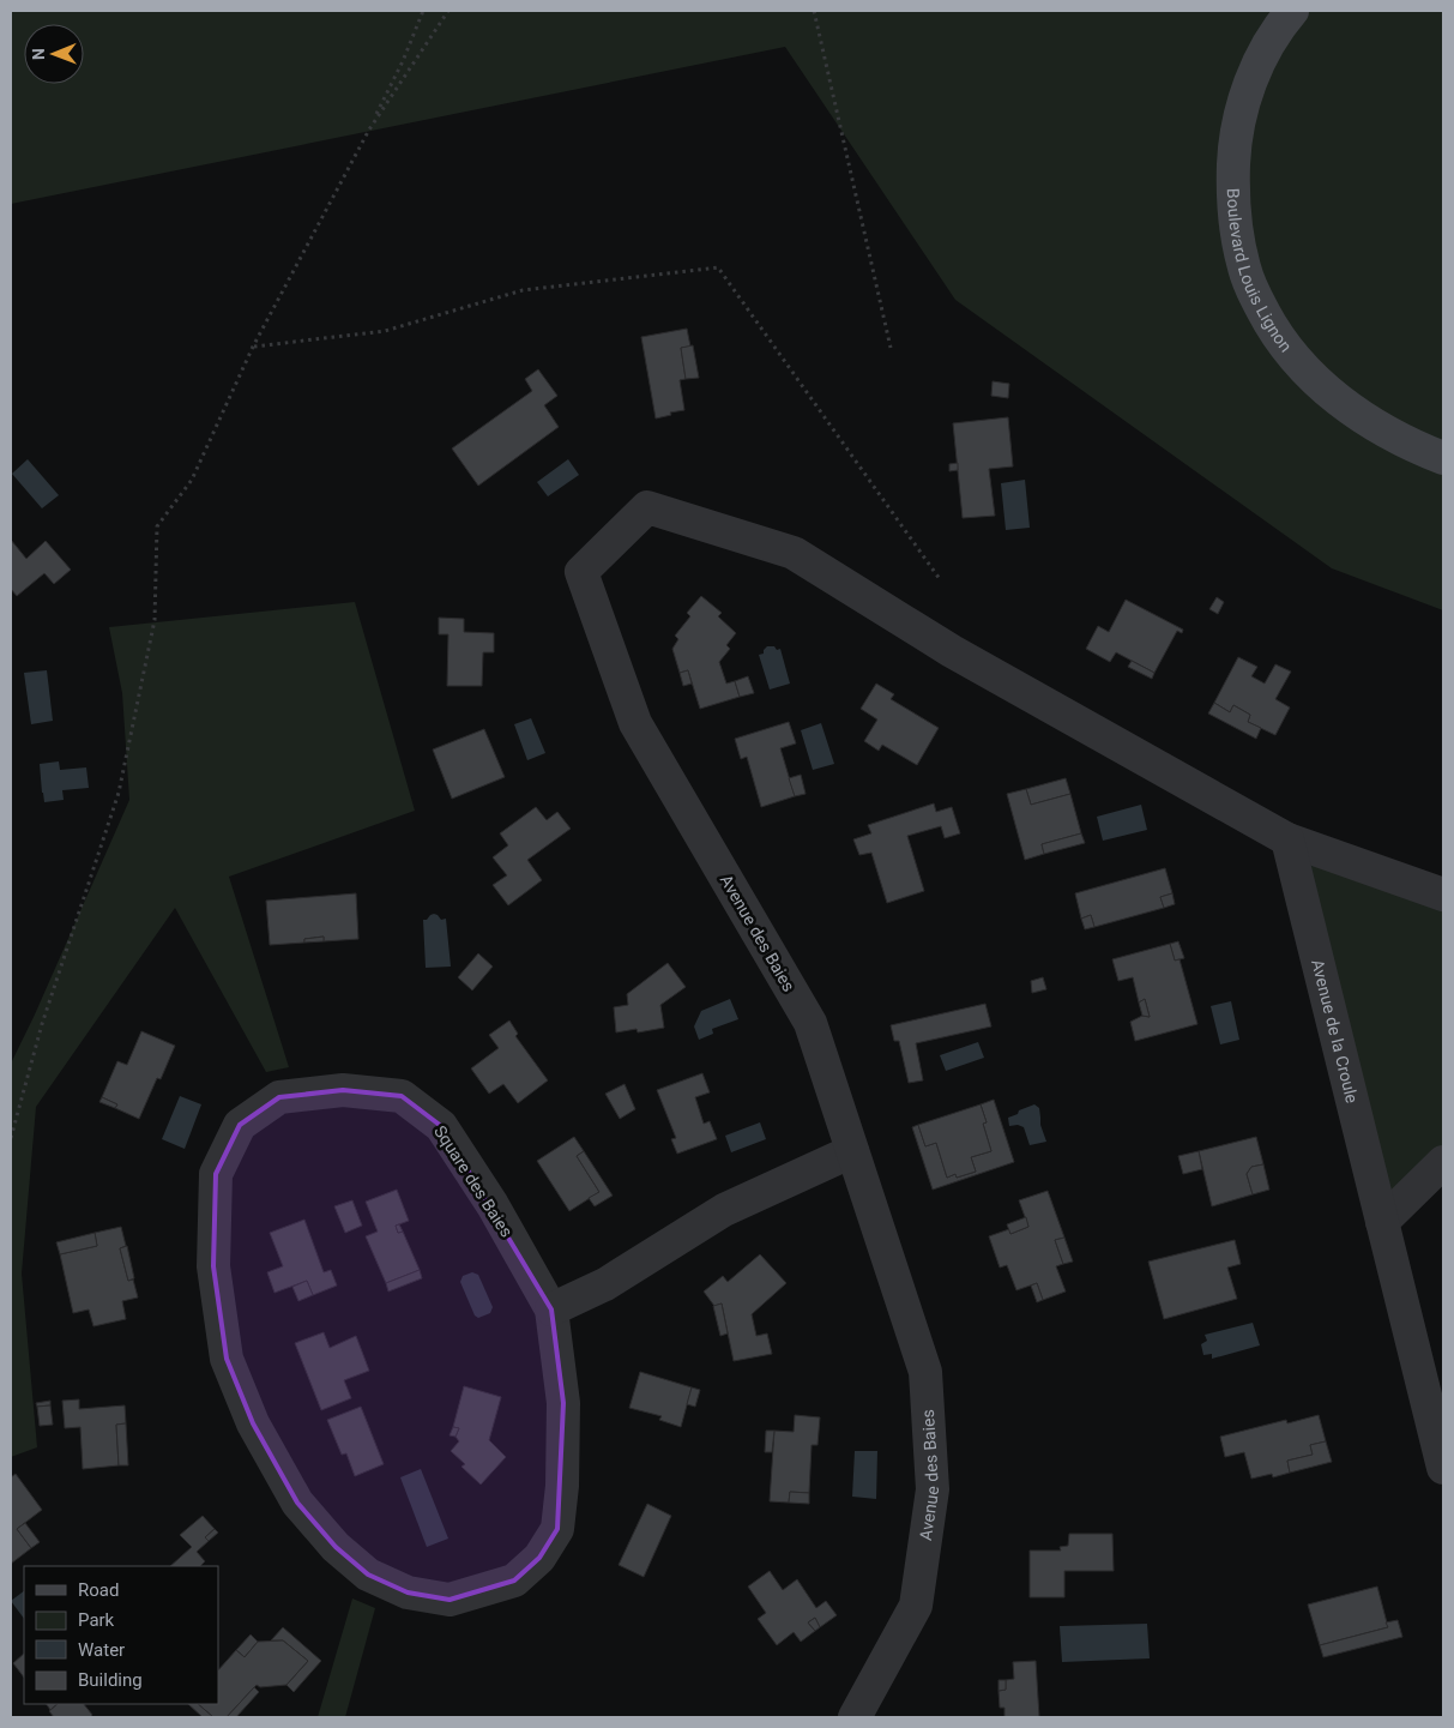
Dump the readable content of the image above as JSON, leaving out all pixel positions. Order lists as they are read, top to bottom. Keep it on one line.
{"streets":{"main road":["Boulevard Louis Lignon"],"street":["Avenue des Baies","Avenue de la Croule","Square des Baies"]},"crossings":[["Avenue des Baies","Avenue de la Croule"]],"legend":["Road","Park","Water","Building"],"north":"left"}
